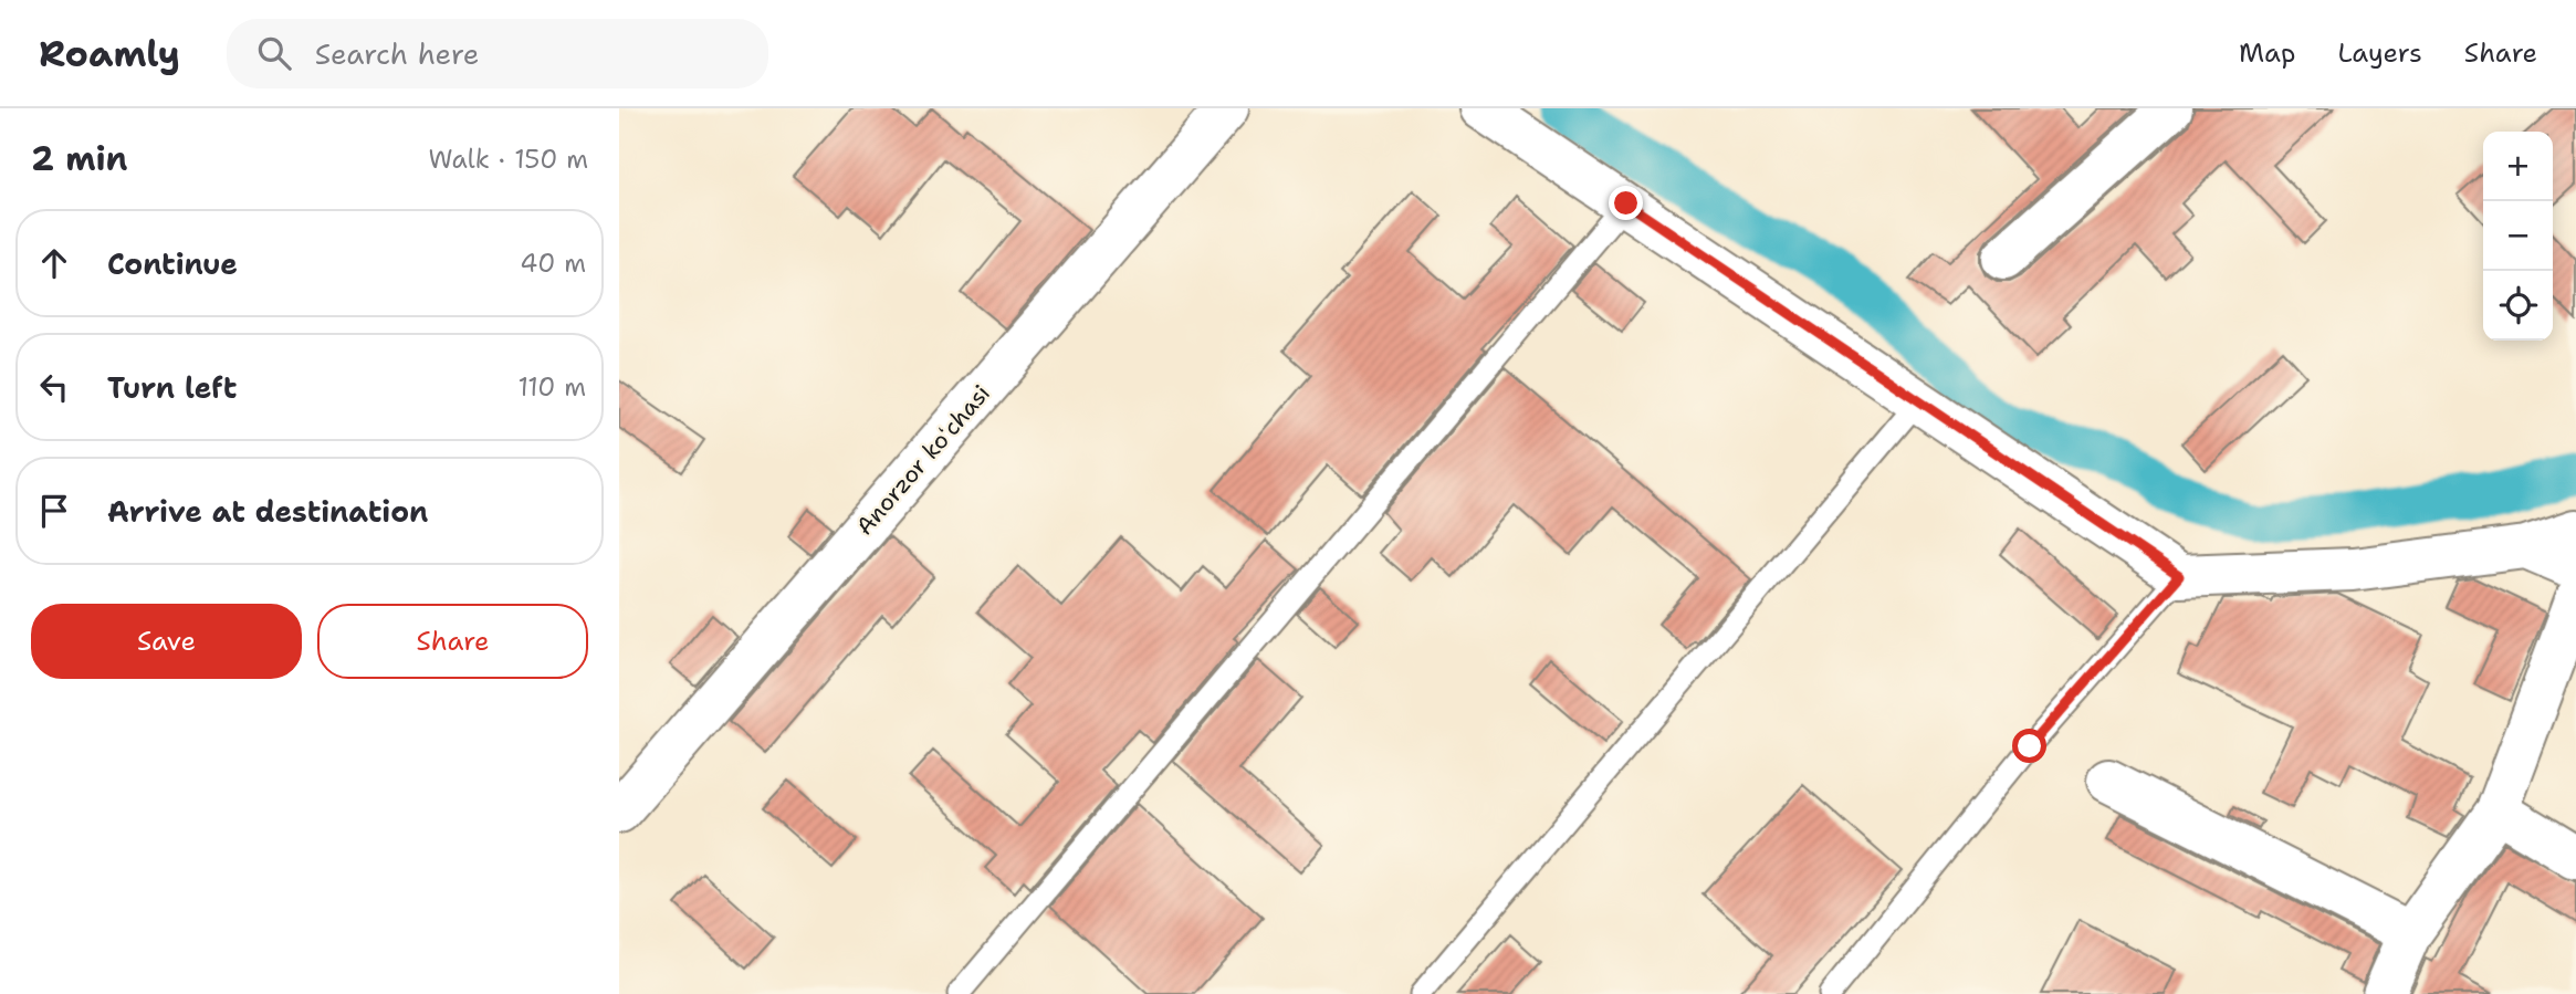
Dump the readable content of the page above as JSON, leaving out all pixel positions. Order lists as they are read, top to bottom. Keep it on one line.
{"streets":{"street":["Anorzor koʻchasi"]},"page":{"header":"Roamly","search":"Search here","nav":["Map","Layers","Share"],"heading":["2 min","Walk · 150 m"],"map_buttons":["+","−"],"list":[["Continue","40 m"],["Turn left","110 m"],"Arrive at destination"],"buttons":["Save","Share"]}}
